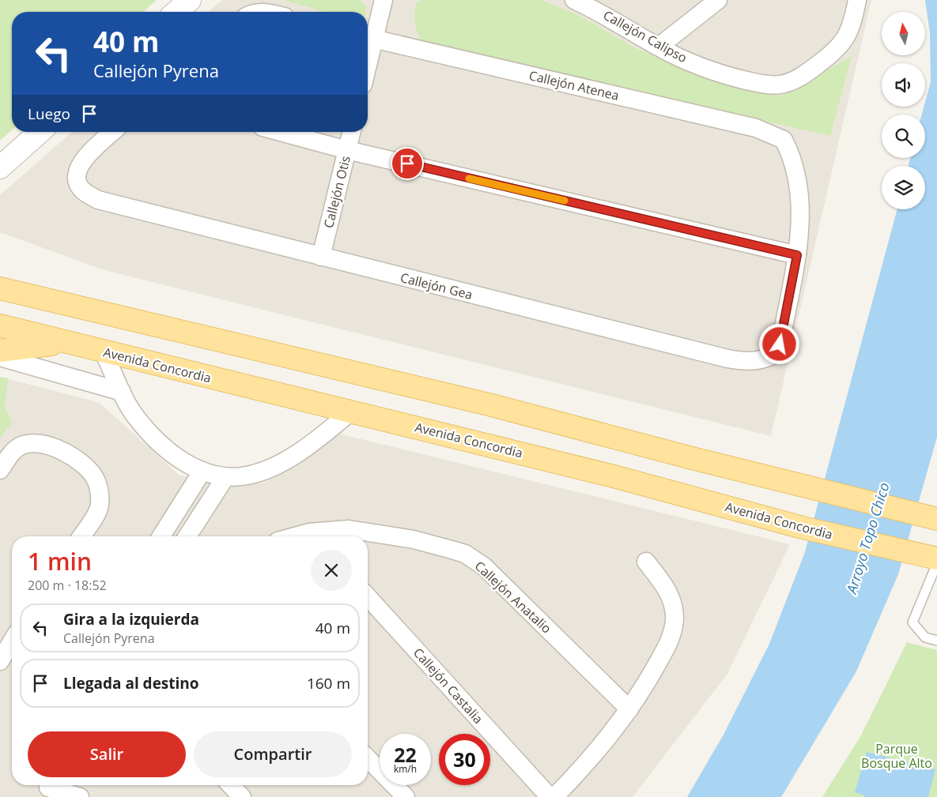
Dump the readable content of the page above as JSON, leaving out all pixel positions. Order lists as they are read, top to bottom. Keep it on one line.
{"streets":{"main road":["Avenida Concordia"],"street":["Callejón Calipso","Callejón Atenea","Callejón Otis","Callejón Gea","Callejón Anatalio","Callejón Castalia"]},"crossings":[["Callejón Atenea","Callejón Gea"],["Callejón Otis","Callejón Gea"]],"water":["Arroyo Topo Chico"],"parks":["Parque Bosque Alto"],"north":"top","page":{"turn":["40 m","Callejón Pyrena"],"then":"Luego","heading":["1 min","200 m · 18:52"],"list":[{"name":"Gira a la izquierda","note":"Callejón Pyrena","value":"40 m"},{"name":"Llegada al destino","value":"160 m"}],"buttons":["Salir","Compartir"],"speed":"22 km/h","limit":"30"}}
